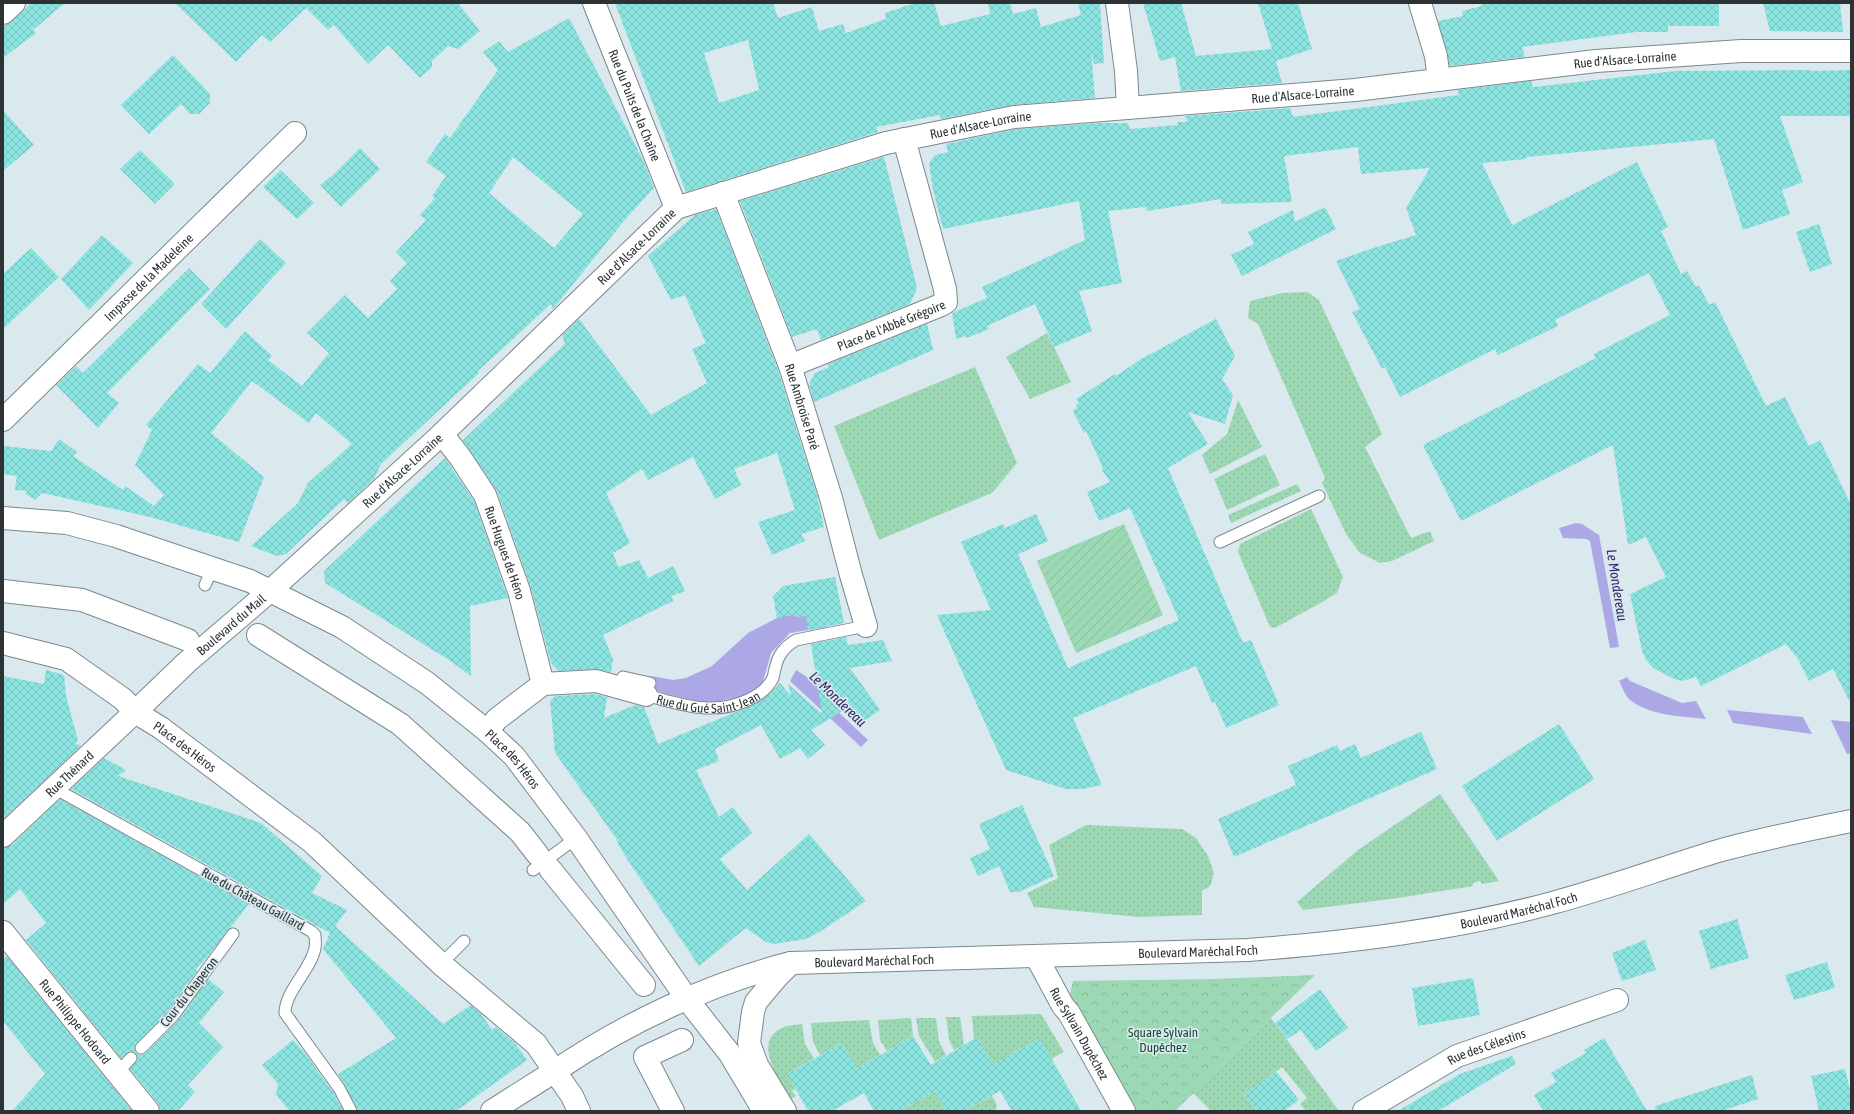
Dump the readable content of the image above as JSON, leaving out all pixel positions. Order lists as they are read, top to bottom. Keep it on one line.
{"streets":{"street":["Rue d'Alsace-Lorraine","Rue du Puits de la Chaîne","Impasse de la Madeleine","Place de l'Abbé Grégoire","Rue Ambroise Paré","Rue Hugues de Héno","Boulevard du Mail","Rue du Gué Saint-Jean","Place des Héros","Rue Thénard","Boulevard Maréchal Foch","Rue Philippe Hodoard","Rue Sylvain Dupêchez","Rue des Célestins"],"lane":["Rue du Château Gaillard","Cour du Chaperon"]},"crossings":[["Rue d'Alsace-Lorraine","Rue du Puits de la Chaîne"],["Rue d'Alsace-Lorraine","Place de l'Abbé Grégoire"],["Rue d'Alsace-Lorraine","Rue Ambroise Paré"],["Rue d'Alsace-Lorraine","Rue Hugues de Héno"],["Rue d'Alsace-Lorraine","Boulevard du Mail"],["Rue d'Alsace-Lorraine","Place des Héros"],["Place de l'Abbé Grégoire","Rue Ambroise Paré"],["Rue Ambroise Paré","Rue du Gué Saint-Jean"],["Rue Hugues de Héno","Rue du Gué Saint-Jean"],["Boulevard du Mail","Place des Héros"],["Boulevard du Mail","Rue Thénard"],["Place des Héros","Rue Thénard"],["Place des Héros","Boulevard Maréchal Foch"],["Rue Thénard","Rue du Château Gaillard"],["Boulevard Maréchal Foch","Rue Sylvain Dupêchez"]],"water":["Le Mondereau"],"parks":["Square Sylvain Dupêchez"]}
